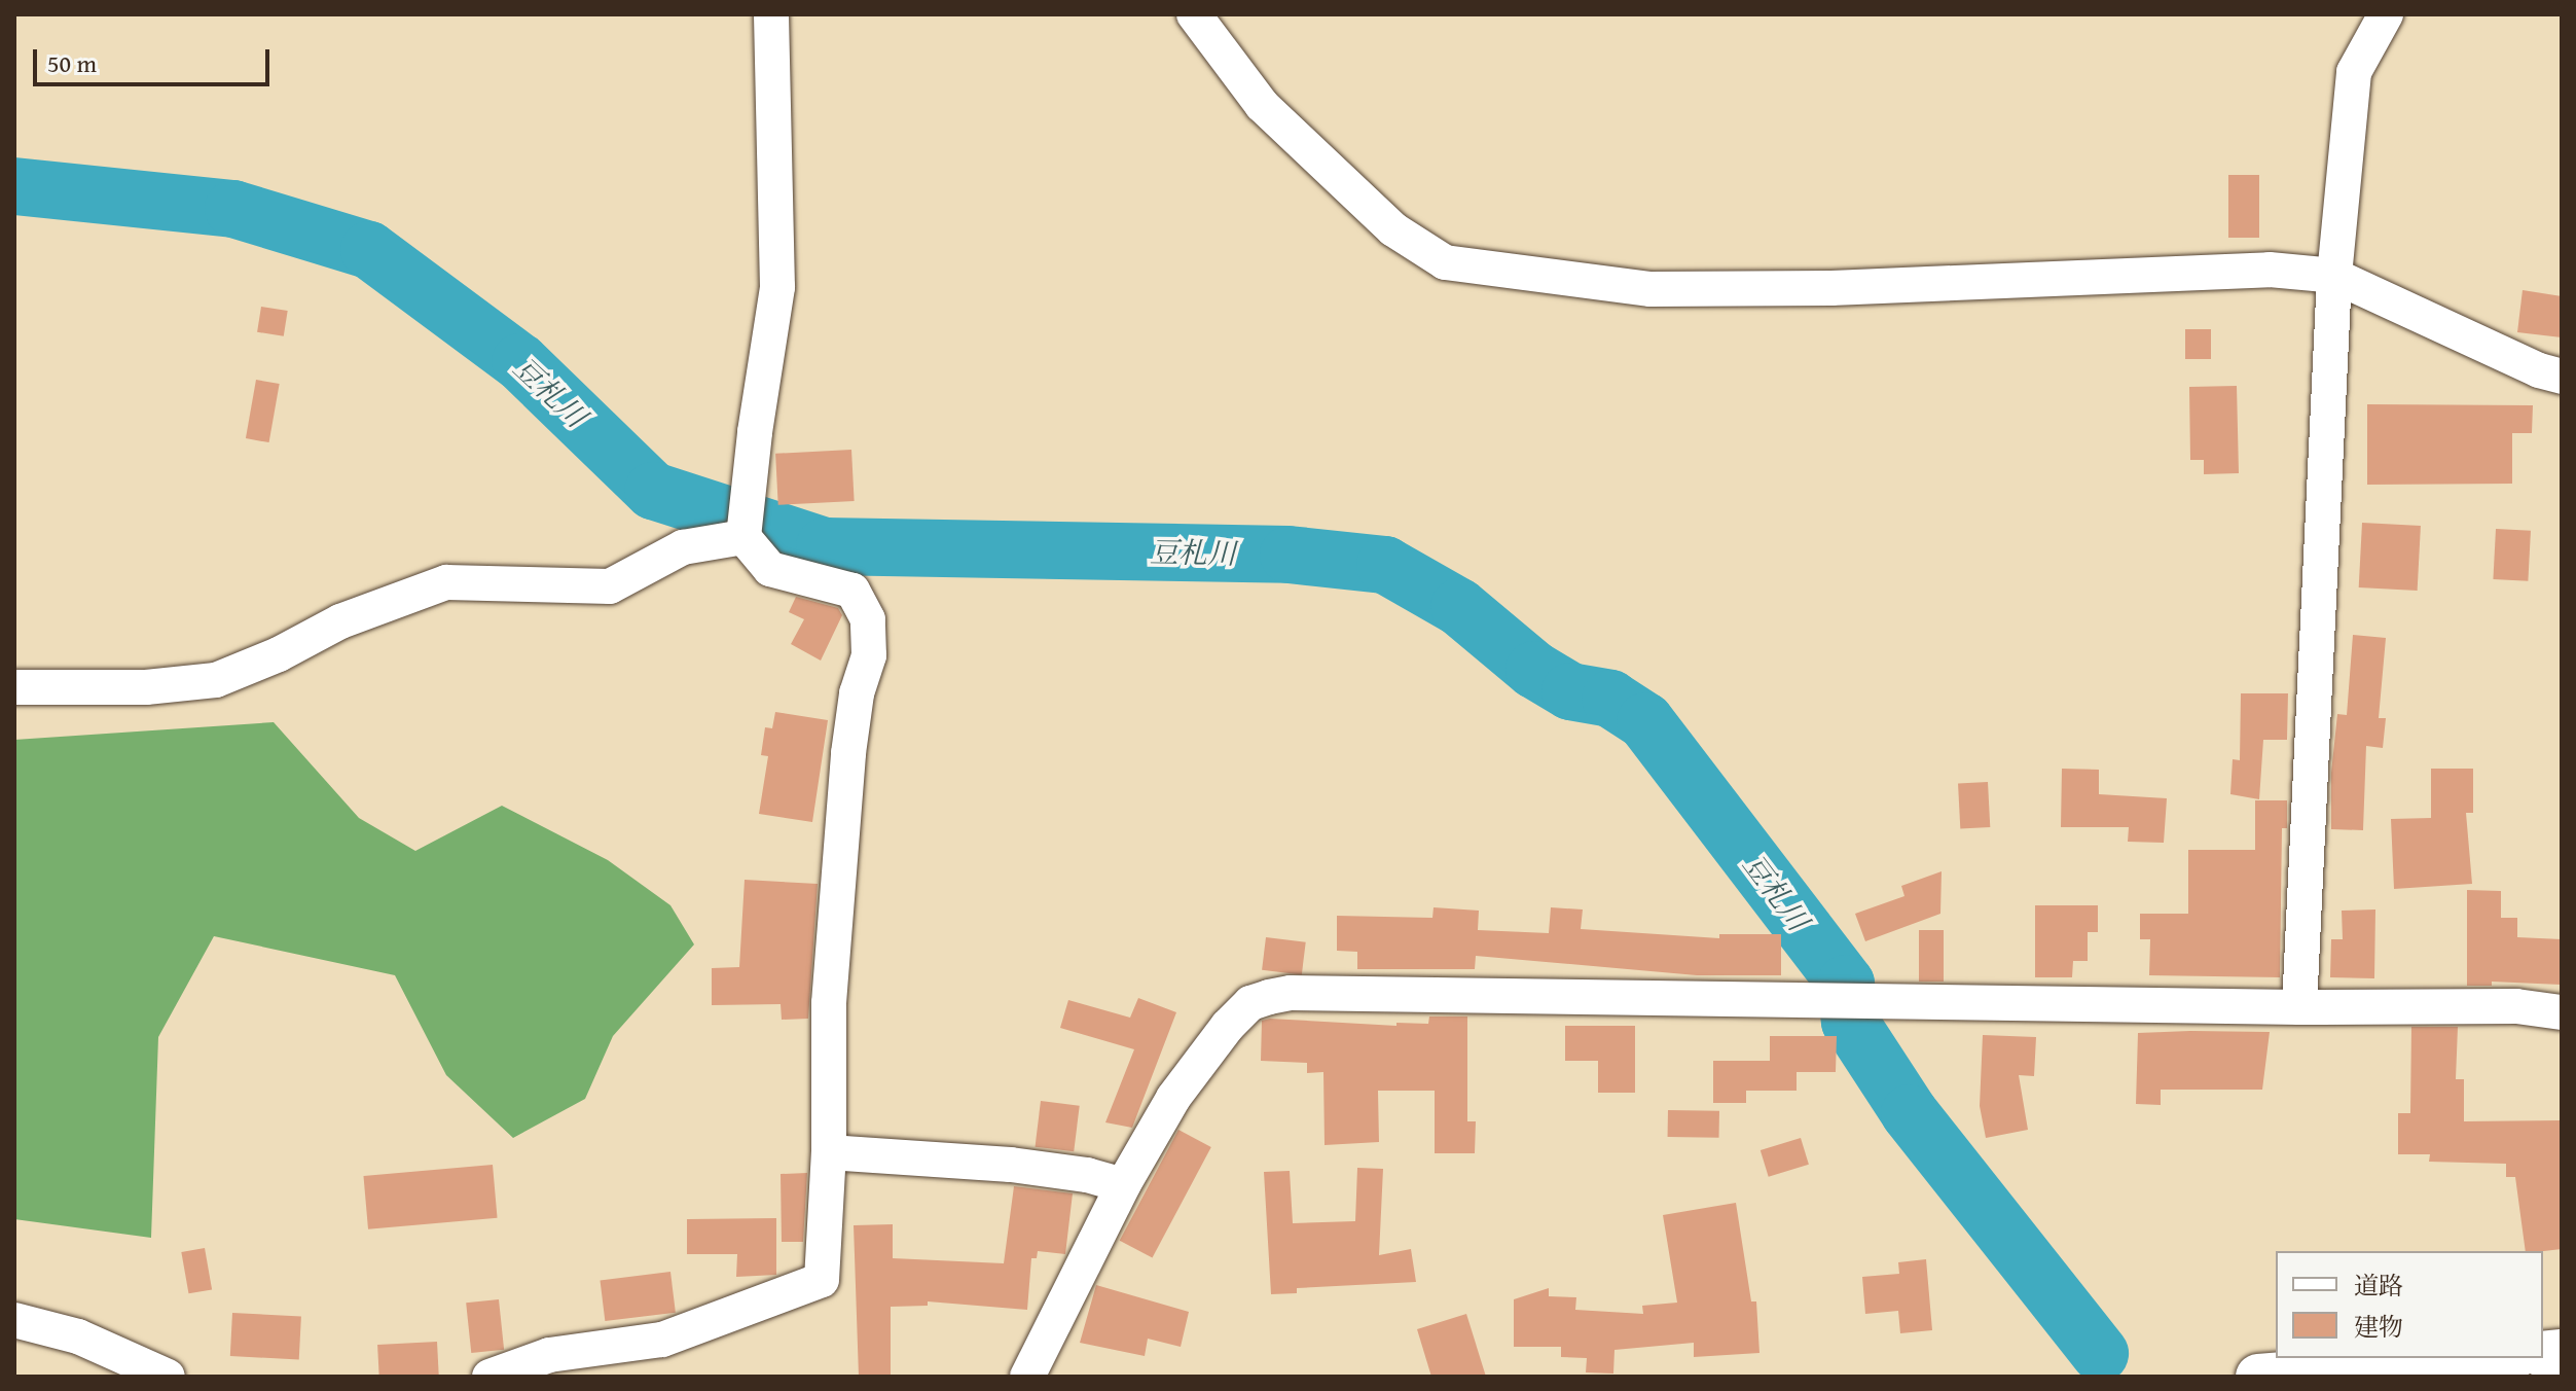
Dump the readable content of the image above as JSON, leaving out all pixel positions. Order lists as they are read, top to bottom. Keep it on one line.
{"water":["豆札川"],"legend":["道路","建物"],"scale_bar":"50 m"}
